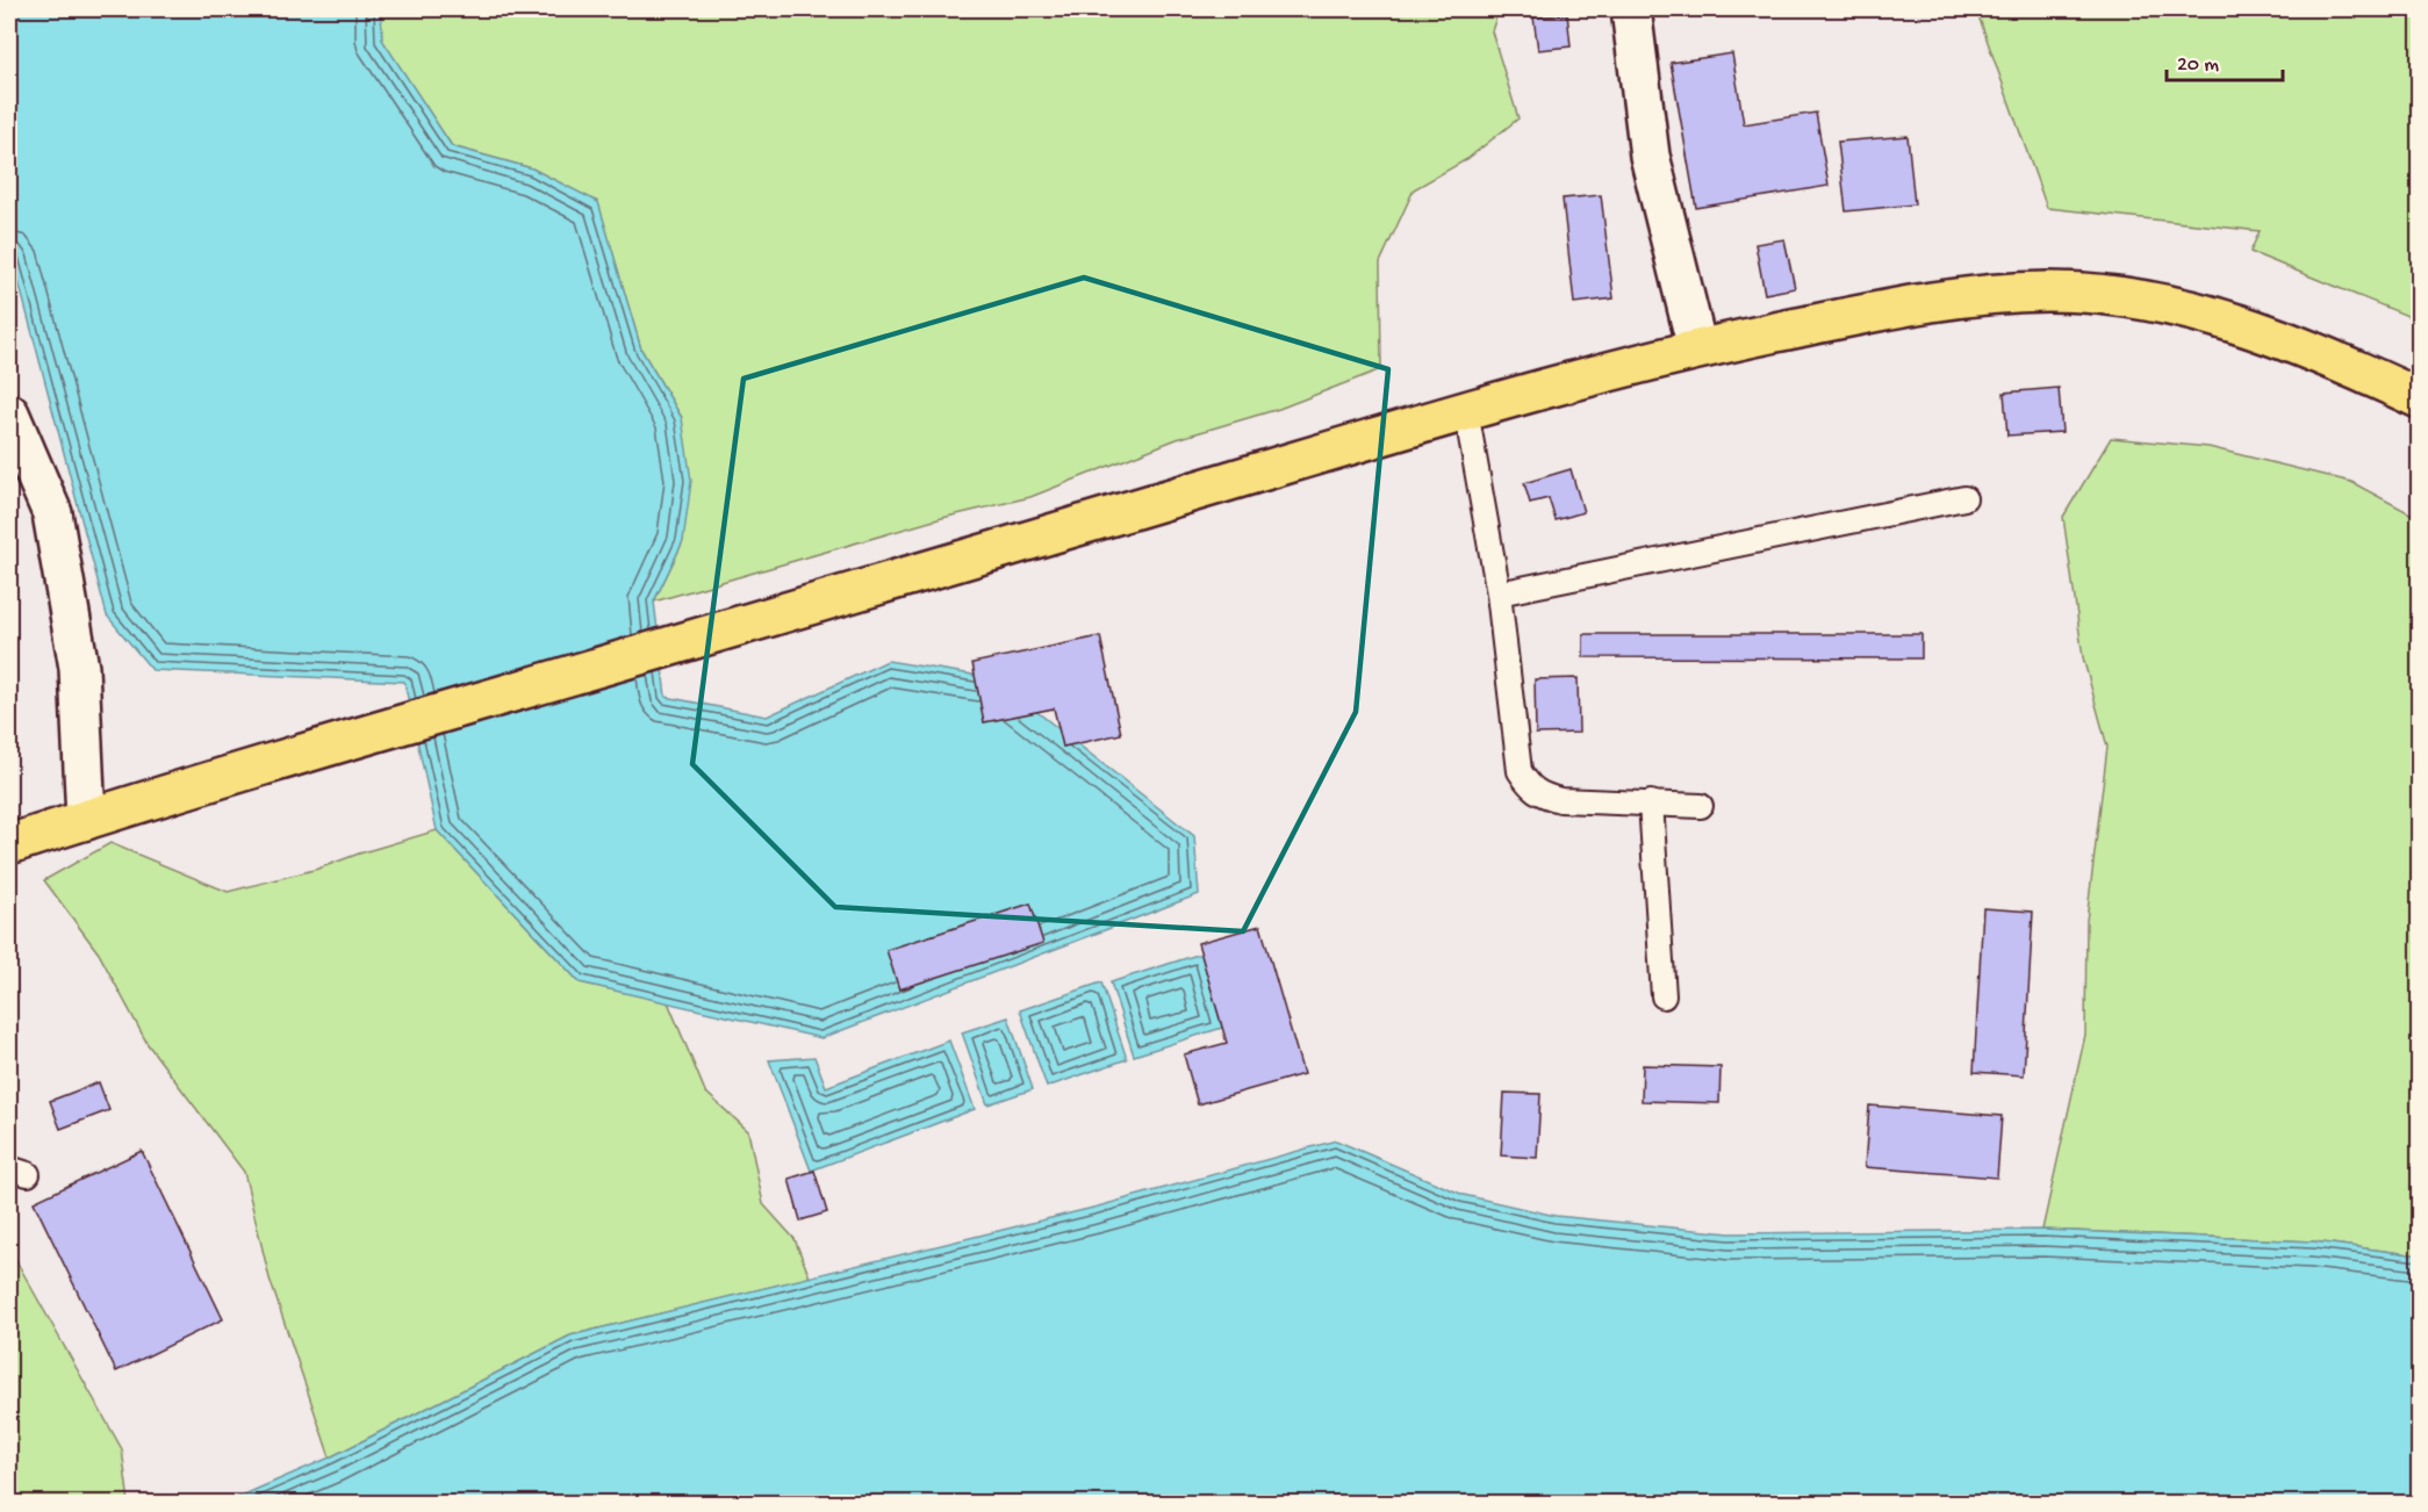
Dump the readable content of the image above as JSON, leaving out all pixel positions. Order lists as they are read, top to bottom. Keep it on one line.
{"scale_bar":"20 m"}
